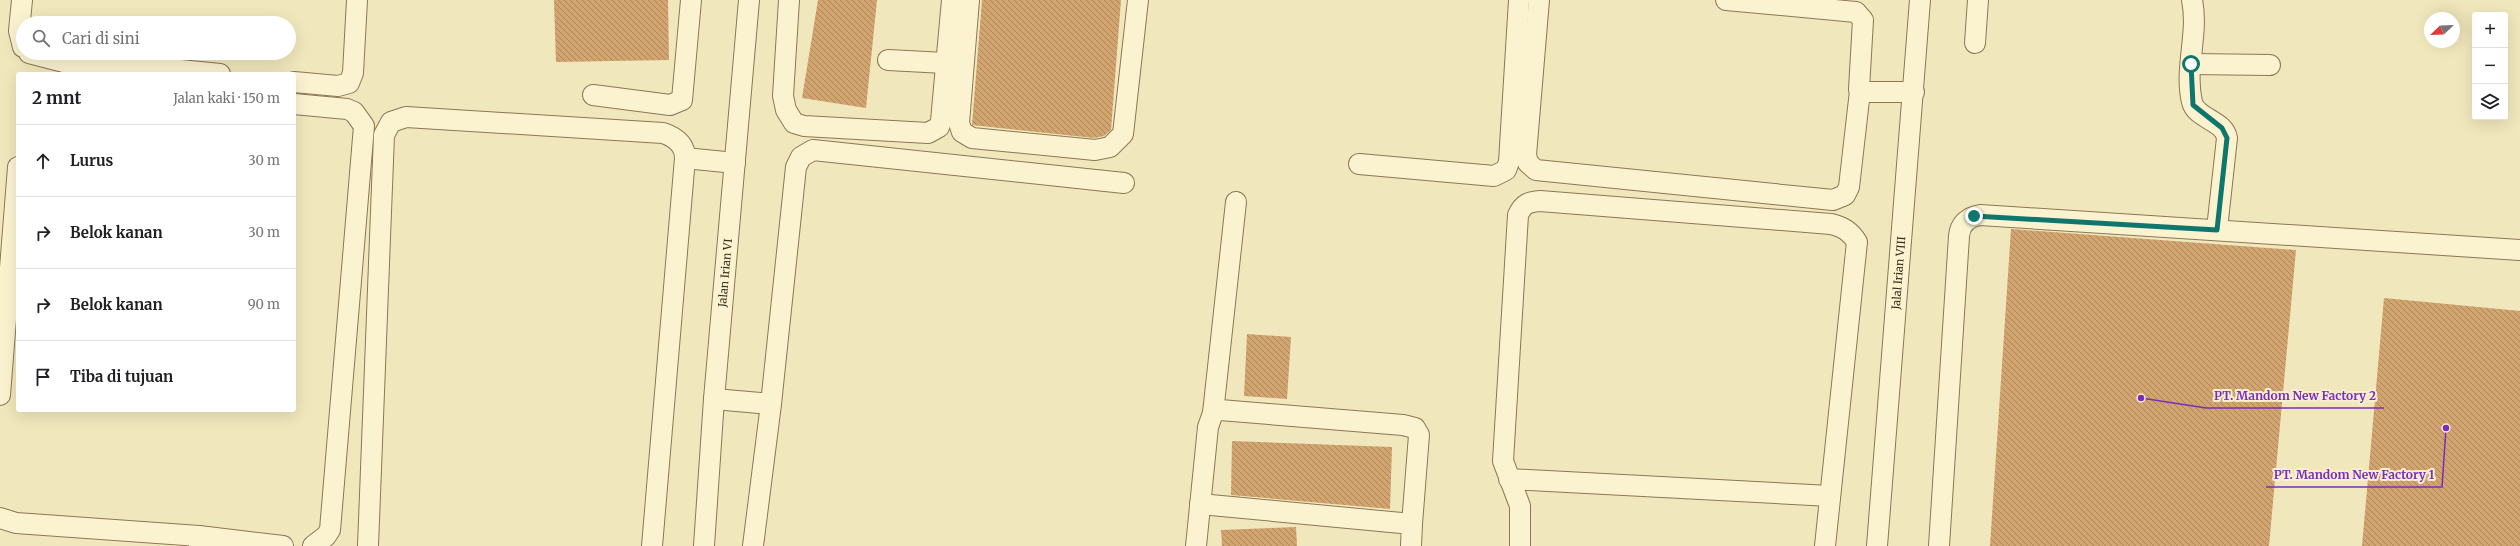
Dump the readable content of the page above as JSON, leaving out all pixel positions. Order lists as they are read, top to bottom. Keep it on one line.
{"streets":{"street":["Jalan Irian VI","Jalal Irian VIII"]},"places":["PT. Mandom New Factory 2","PT. Mandom New Factory 1"],"north":"bottom left","page":{"map_buttons":["+","−"],"search":"Cari di sini","heading":["2 mnt","Jalan kaki · 150 m"],"list":[["Lurus","30 m"],["Belok kanan","30 m"],["Belok kanan","90 m"],"Tiba di tujuan"]}}
